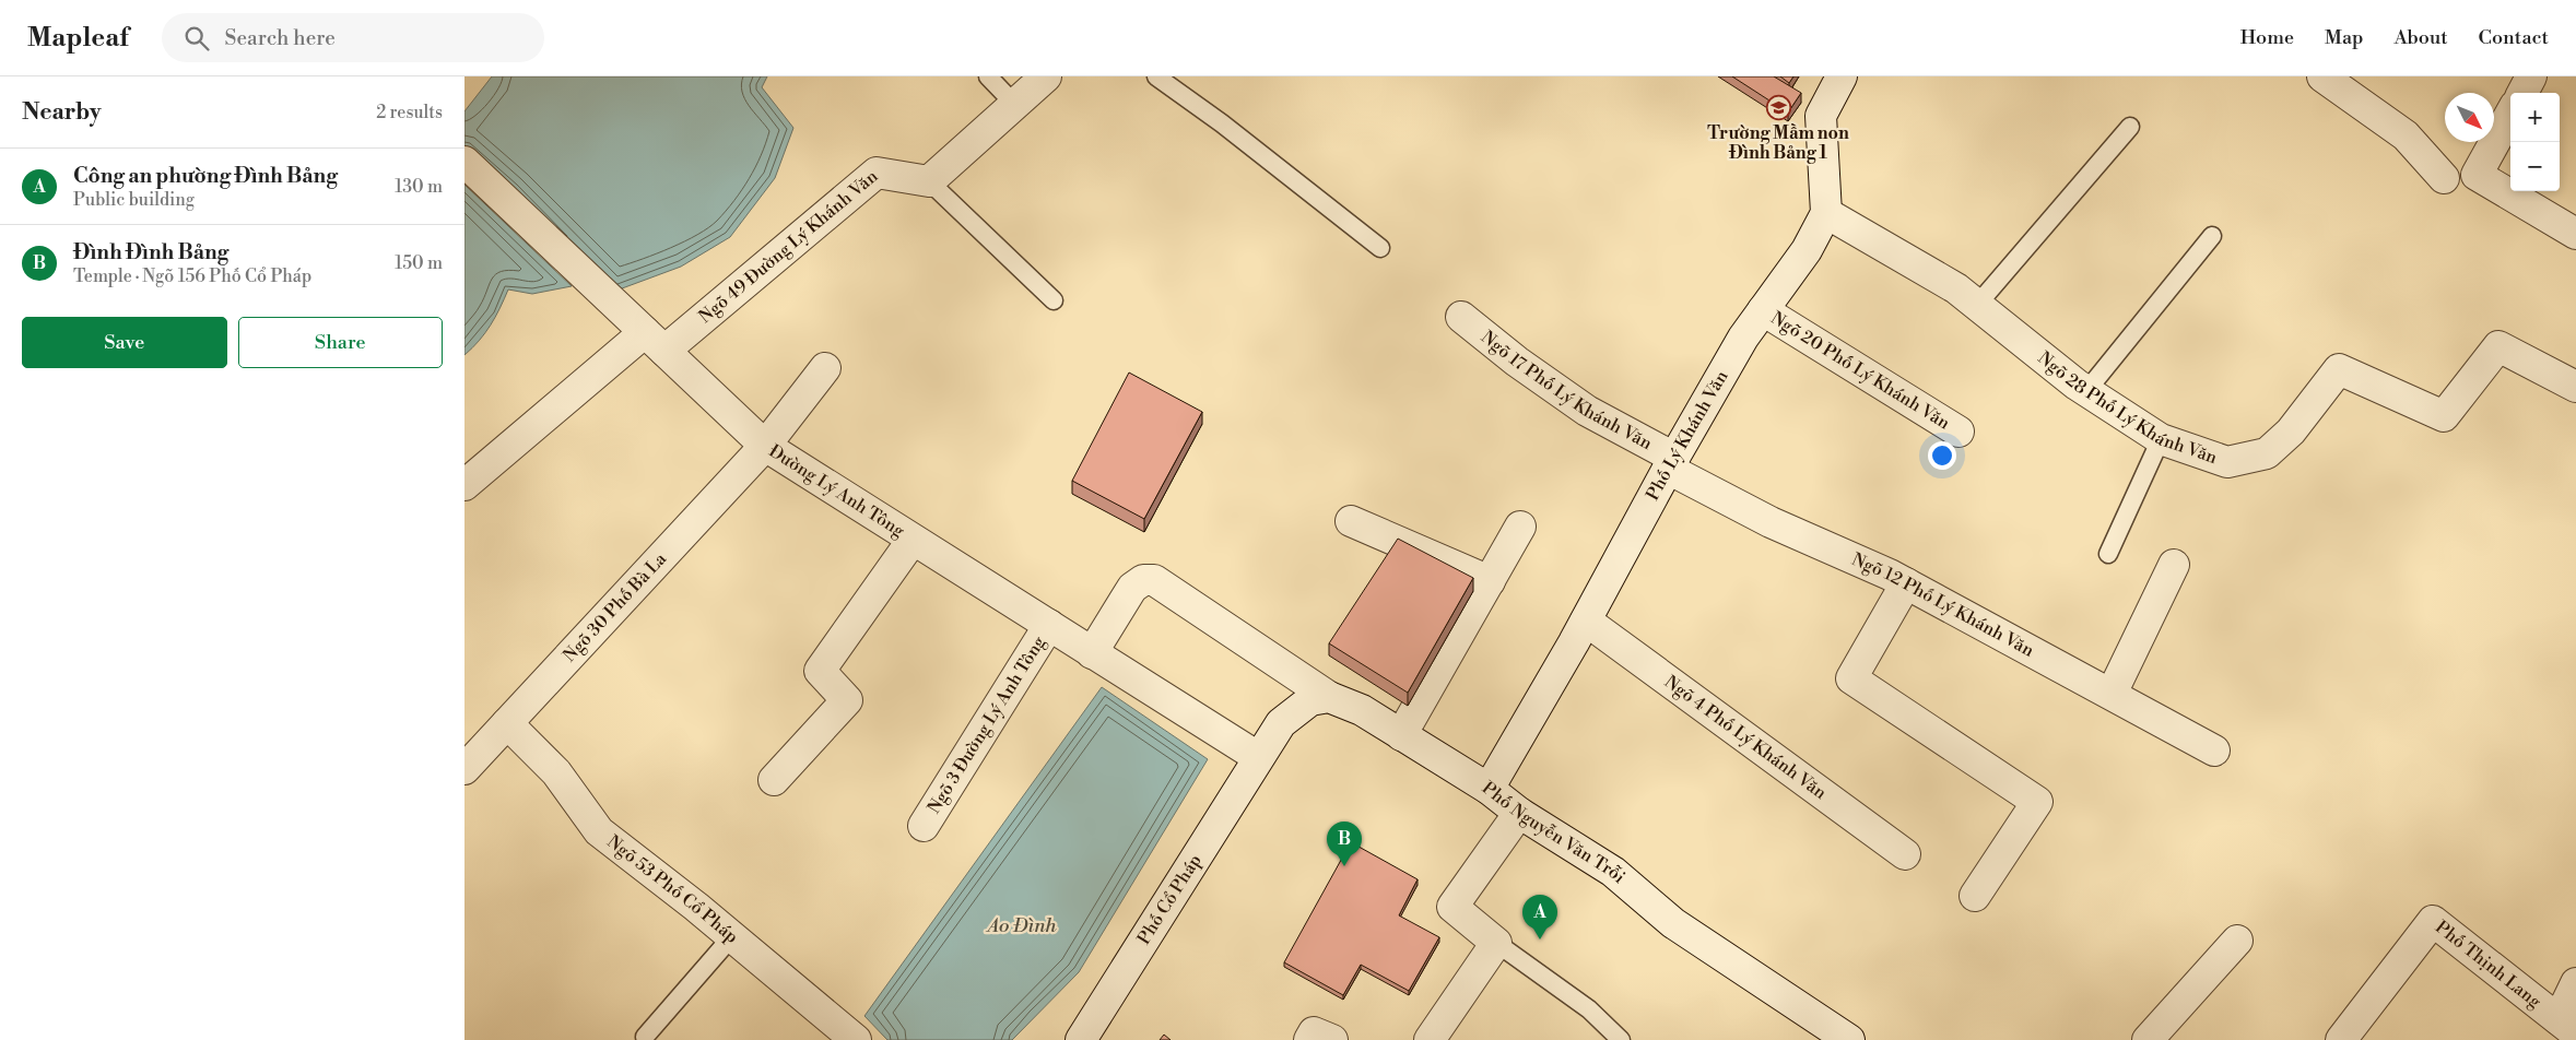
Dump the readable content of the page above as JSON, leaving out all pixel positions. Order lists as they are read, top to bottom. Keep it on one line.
{"streets":{"street":["Ngõ 49 Đường Lý Khánh Văn","Ngõ 20 Phố Lý Khánh Văn","Ngõ 17 Phố Lý Khánh Văn","Ngõ 28 Phố Lý Khánh Văn","Phố Lý Khánh Văn","Đường Lý Anh Tông","Ngõ 12 Phố Lý Khánh Văn","Ngõ 30 Phố Bà La","Ngõ 3 Đường Lý Anh Tông","Ngõ 4 Phố Lý Khánh Văn","Phố Nguyễn Văn Trỗi","Ngõ 53 Phố Cổ Pháp","Phố Cổ Pháp","Phố Thịnh Lang"]},"crossings":[["Ngõ 49 Đường Lý Khánh Văn","Đường Lý Anh Tông"],["Ngõ 20 Phố Lý Khánh Văn","Phố Lý Khánh Văn"],["Ngõ 17 Phố Lý Khánh Văn","Phố Lý Khánh Văn"],["Ngõ 17 Phố Lý Khánh Văn","Ngõ 12 Phố Lý Khánh Văn"],["Ngõ 28 Phố Lý Khánh Văn","Phố Lý Khánh Văn"],["Phố Lý Khánh Văn","Ngõ 12 Phố Lý Khánh Văn"],["Phố Lý Khánh Văn","Ngõ 4 Phố Lý Khánh Văn"],["Phố Lý Khánh Văn","Phố Nguyễn Văn Trỗi"],["Đường Lý Anh Tông","Ngõ 30 Phố Bà La"],["Đường Lý Anh Tông","Ngõ 3 Đường Lý Anh Tông"],["Đường Lý Anh Tông","Phố Nguyễn Văn Trỗi"],["Đường Lý Anh Tông","Phố Cổ Pháp"],["Ngõ 30 Phố Bà La","Ngõ 53 Phố Cổ Pháp"]],"water":["Ao Đình"],"places":{"school or university":["Trường Mầm non Đình Bảng 1"]},"north":"bottom right","page":{"header":"Mapleaf","search":"Search here","nav":["Home","Map","About","Contact"],"heading":["Nearby","2 results"],"map_buttons":["+","−"],"list":[{"mark":"A","name":"Công an phường Đình Bảng","note":"Public building","value":"130 m"},{"mark":"B","name":"Đình Đình Bảng","note":"Temple · Ngõ 156 Phố Cổ Pháp","value":"150 m"}],"buttons":["Save","Share"],"pins":["B","A"]}}
